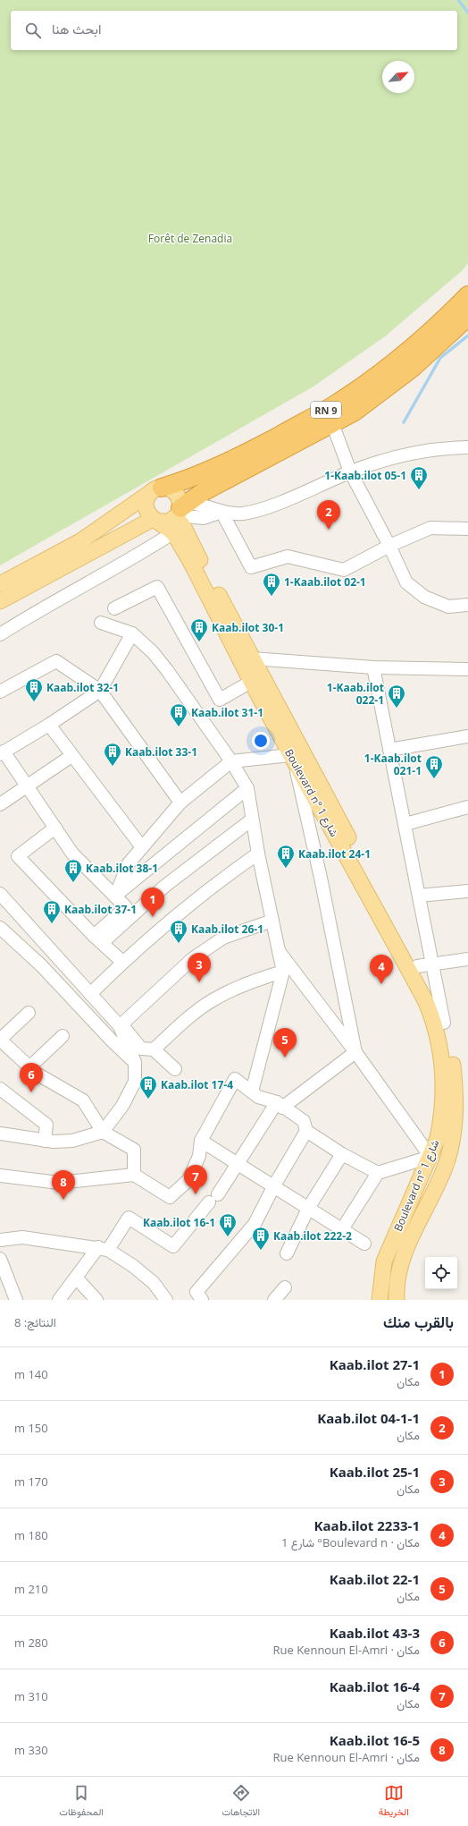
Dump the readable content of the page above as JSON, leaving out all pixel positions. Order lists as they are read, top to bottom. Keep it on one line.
{"streets":{"highway":["RN 9"],"main road":["Boulevard n° شارع 1"]},"crossings":[["RN 9","Boulevard n° شارع 1"]],"parks":["Forêt de Zenadia"],"places":{"building":["1-Kaab.ilot 05-1","1-Kaab.ilot 02-1","Kaab.ilot 30-1","Kaab.ilot 32-1","1-Kaab.ilot 022-1","Kaab.ilot 31-1","Kaab.ilot 33-1","1-Kaab.ilot 021-1","Kaab.ilot 24-1","Kaab.ilot 38-1","Kaab.ilot 37-1","Kaab.ilot 26-1","Kaab.ilot 17-4","Kaab.ilot 16-1","Kaab.ilot 222-2"]},"north":"top right","page":{"search":"ابحث هنا","pins":["2","1","3","4","5","6","7","8"],"heading":["بالقرب منك","النتائج: 8"],"list":[{"mark":"1","name":"Kaab.ilot 27-1","note":"مكان","value":"140 m"},{"mark":"2","name":"1-Kaab.ilot 04-1","note":"مكان","value":"150 m"},{"mark":"3","name":"Kaab.ilot 25-1","note":"مكان","value":"170 m"},{"mark":"4","name":"Kaab.ilot 2233-1","note":"مكان · Boulevard n° شارع 1","value":"180 m"},{"mark":"5","name":"Kaab.ilot 22-1","note":"مكان","value":"210 m"},{"mark":"6","name":"Kaab.ilot 43-3","note":"مكان · Rue Kennoun El-Amri","value":"280 m"},{"mark":"7","name":"Kaab.ilot 16-4","note":"مكان","value":"310 m"},{"mark":"8","name":"Kaab.ilot 16-5","note":"مكان · Rue Kennoun El-Amri","value":"330 m"}],"nav":["الخريطة","الاتجاهات","المحفوظات"]}}
